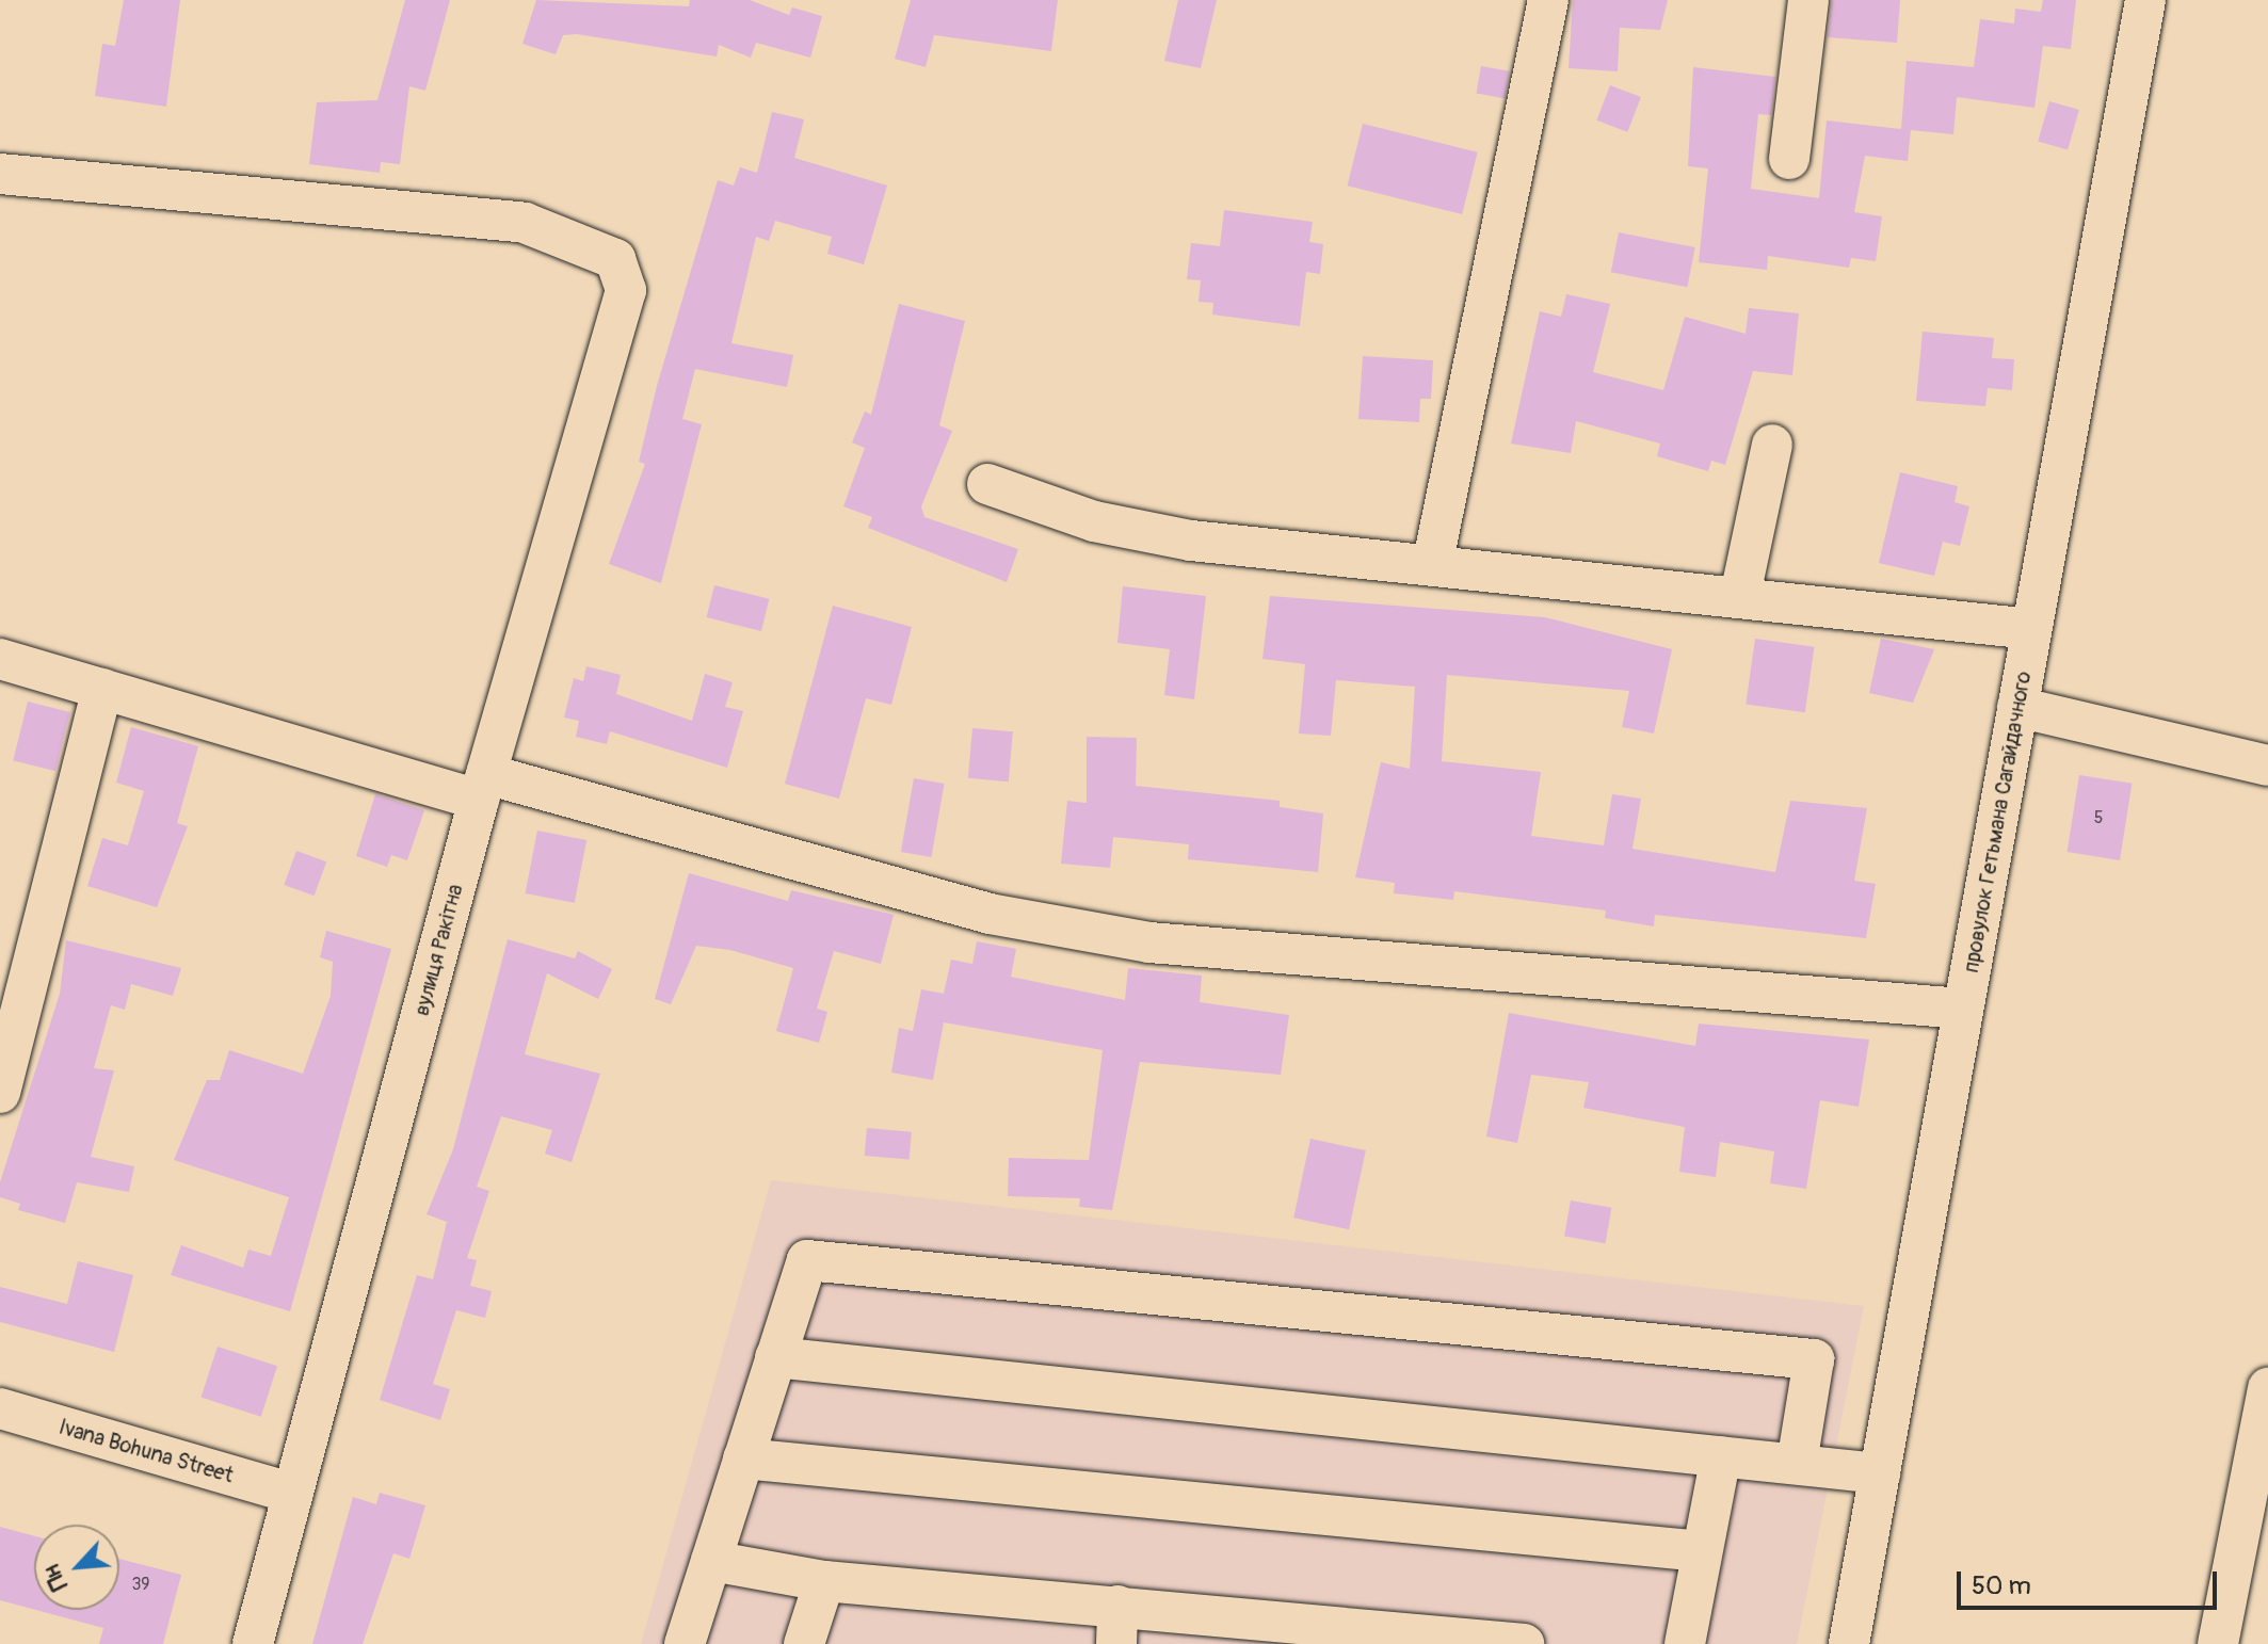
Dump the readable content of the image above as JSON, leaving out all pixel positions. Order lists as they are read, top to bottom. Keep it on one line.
{"streets":{"street":["провулок Гетьмана Сагайдачного","вулиця Ракітна","Ivana Bohuna Street"]},"crossings":[["вулиця Ракітна","Ivana Bohuna Street"]],"house_numbers":["5","39"],"scale_bar":"50 m","north":"bottom left"}
